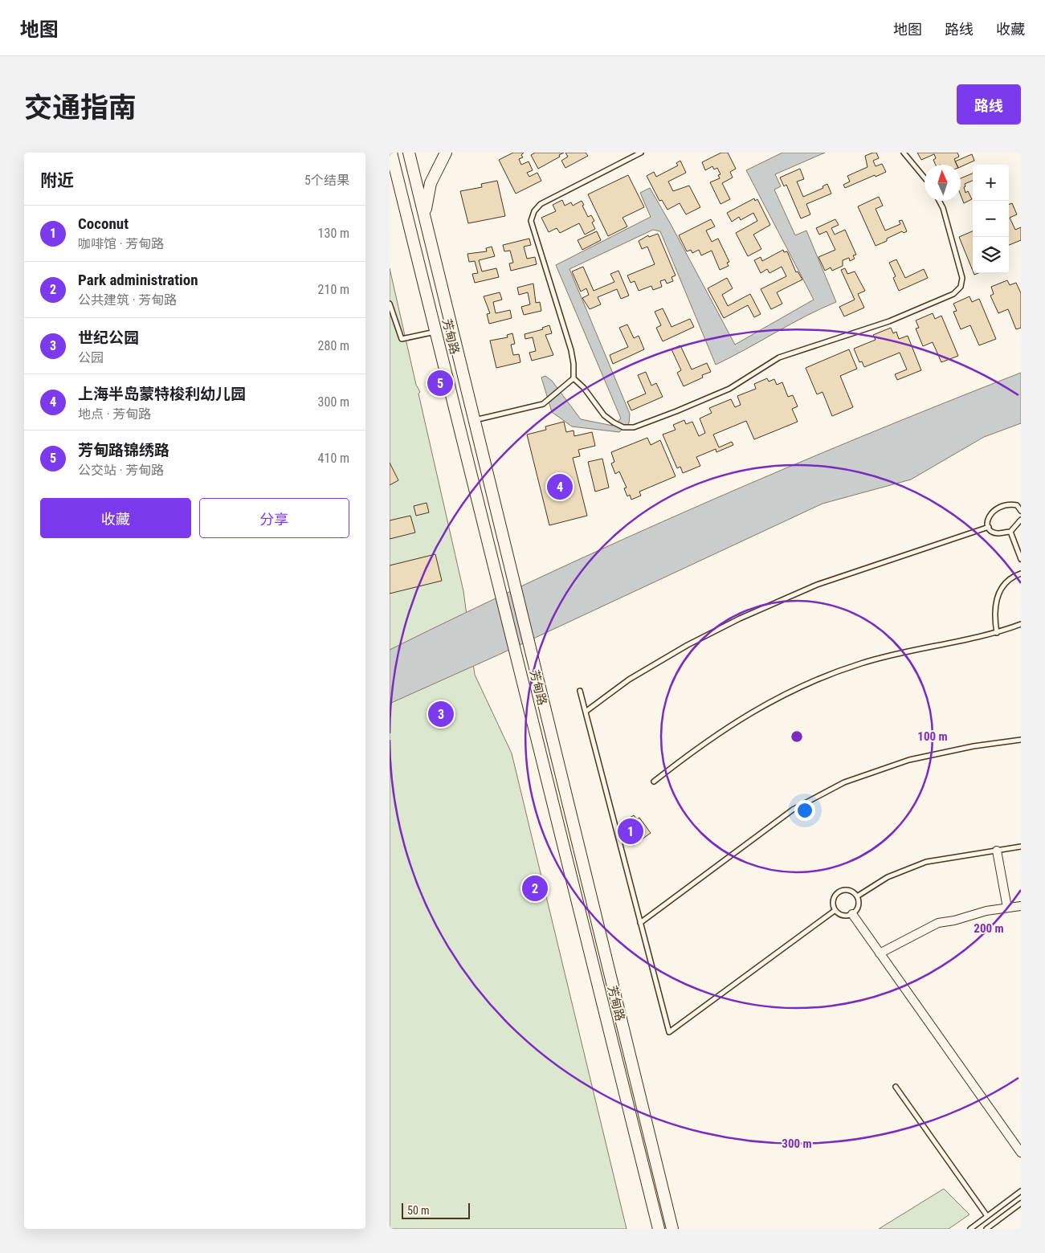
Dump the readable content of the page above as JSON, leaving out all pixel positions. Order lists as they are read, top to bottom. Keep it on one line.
{"streets":{"main road":["芳甸路"]},"scale_bar":"50 m","north":"top","page":{"header":"地图","nav":["地图","路线","收藏"],"title":"交通指南","buttons":["路线",["收藏","分享"]],"heading":["附近","5个结果"],"map_buttons":["+","−"],"list":[{"mark":"1","name":"Coconut","note":"咖啡馆 · 芳甸路","value":"130 m"},{"mark":"2","name":"Park administration","note":"公共建筑 · 芳甸路","value":"210 m"},{"mark":"3","name":"世纪公园","note":"公园","value":"280 m"},{"mark":"4","name":"上海半岛蒙特梭利幼儿园","note":"地点 · 芳甸路","value":"300 m"},{"mark":"5","name":"芳甸路锦绣路","note":"公交站 · 芳甸路","value":"410 m"}],"pins":["5","4","3","1","2"],"scale":"50 m"},"rings":["100 m","200 m","300 m"]}
